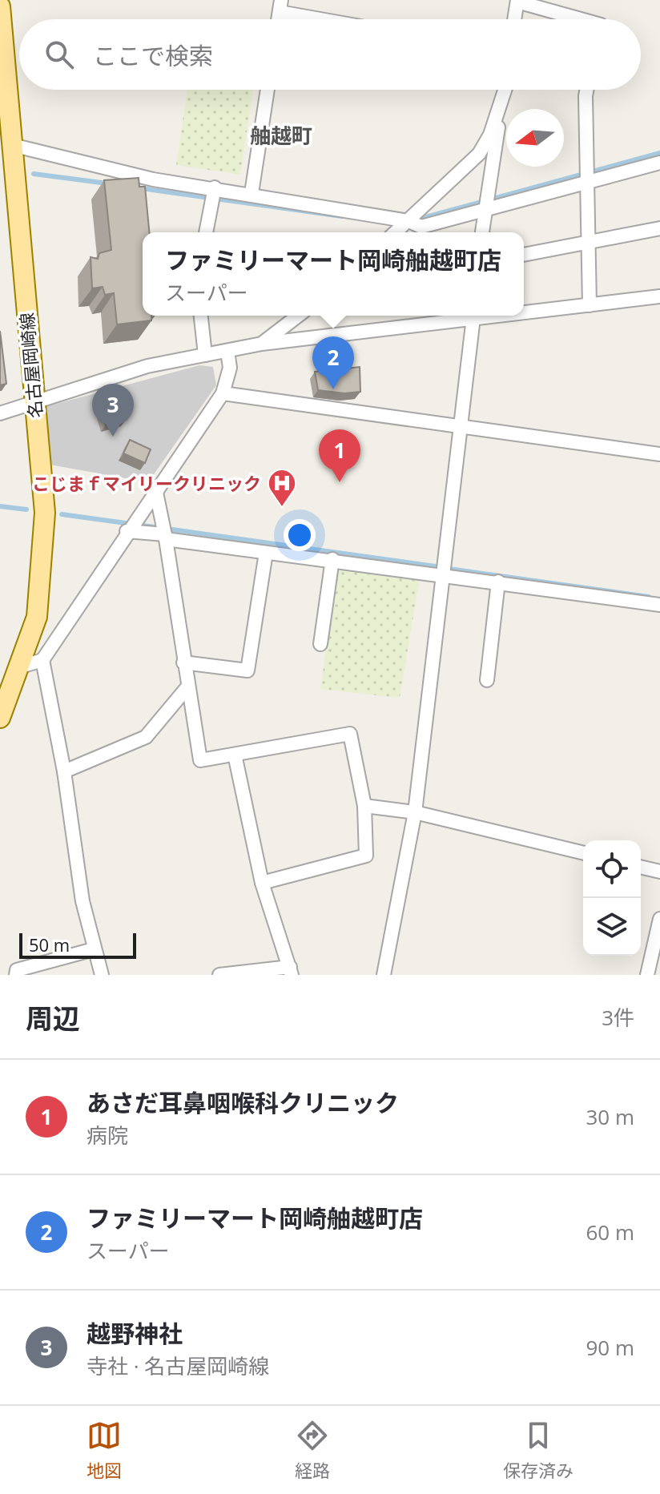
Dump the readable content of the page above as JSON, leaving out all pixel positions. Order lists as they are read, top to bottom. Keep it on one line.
{"streets":{"main road":["名古屋岡崎線"]},"districts":["舳越町"],"places":{"hospital":["こじまｆマイリークリニック"]},"scale_bar":"50 m","north":"left","page":{"search":"ここで検索","popup":["ファミリーマート岡崎舳越町店","スーパー"],"pins":["2","3","1"],"scale":"50 m","heading":["周辺","3件"],"list":[{"mark":"1","name":"あさだ耳鼻咽喉科クリニック","note":"病院","value":"30 m"},{"mark":"2","name":"ファミリーマート岡崎舳越町店","note":"スーパー","value":"60 m"},{"mark":"3","name":"越野神社","note":"寺社 · 名古屋岡崎線","value":"90 m"}],"nav":["地図","経路","保存済み"]}}
